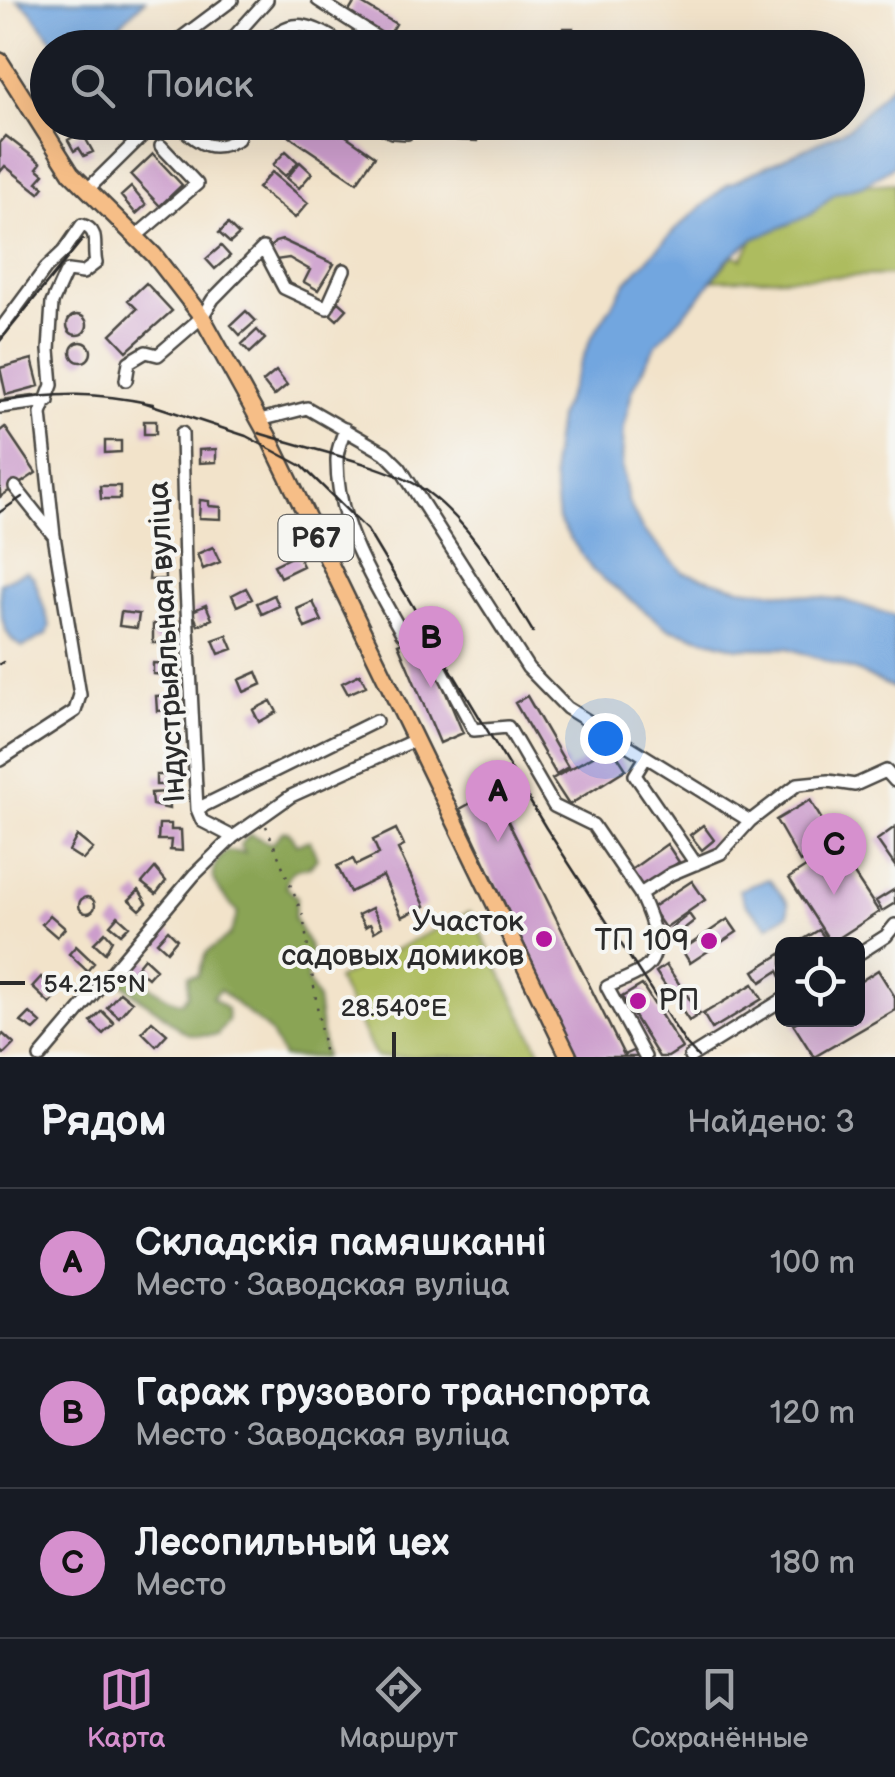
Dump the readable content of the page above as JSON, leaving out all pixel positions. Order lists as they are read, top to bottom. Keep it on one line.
{"streets":{"main road":["Р67"],"street":["Індустрыяльная вуліца"]},"places":["Участок садовых домиков","ТП 109","РП"],"page":{"search":"Поиск","pins":["B","A","C"],"heading":["Рядом","Найдено: 3"],"list":[{"mark":"A","name":"Складскія памяшканні","note":"Место · Заводская вуліца","value":"100 m"},{"mark":"B","name":"Гараж грузового транспорта","note":"Место · Заводская вуліца","value":"120 m"},{"mark":"C","name":"Лесопильный цех","note":"Место","value":"180 m"}],"nav":["Карта","Маршрут","Сохранённые"]},"coordinates":["54.215°N","28.540°E"]}
